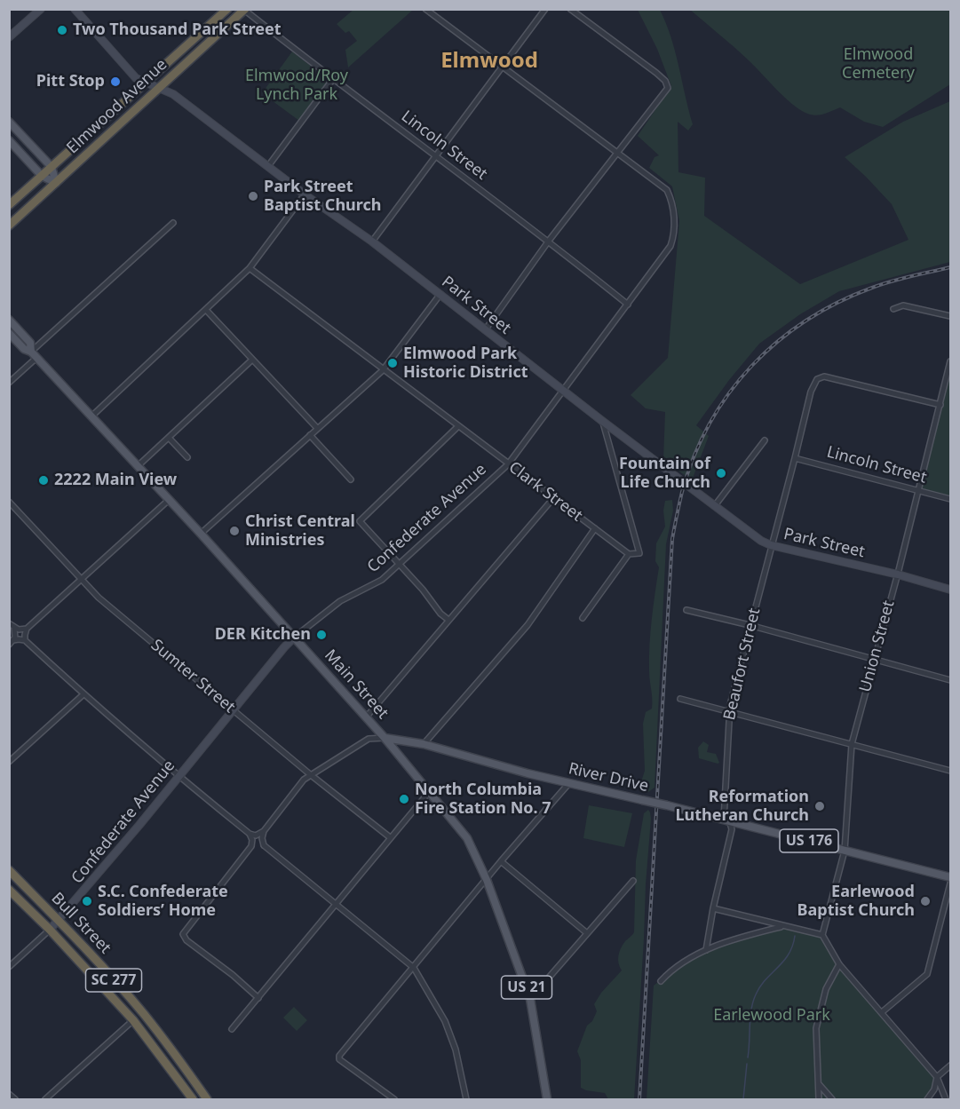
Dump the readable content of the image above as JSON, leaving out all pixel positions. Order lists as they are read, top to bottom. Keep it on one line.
{"streets":{"highway":["Elmwood Avenue","Bull Street","SC 277"],"main road":["Main Street","River Drive","US 176","US 21"],"street":["Lincoln Street","Park Street","Clark Street","Confederate Avenue","Union Street","Beaufort Street","Sumter Street"]},"crossings":[["Elmwood Avenue","Lincoln Street"],["Elmwood Avenue","Park Street"],["Lincoln Street","Confederate Avenue"],["Lincoln Street","Union Street"],["Lincoln Street","Beaufort Street"],["Park Street","Confederate Avenue"],["Park Street","Union Street"],["Park Street","Beaufort Street"],["Clark Street","Confederate Avenue"],["Confederate Avenue","Sumter Street"],["Confederate Avenue","Main Street"],["Confederate Avenue","Bull Street"],["Union Street","Beaufort Street"],["Union Street","River Drive"],["Beaufort Street","River Drive"],["Main Street","River Drive"]],"districts":["Elmwood"],"parks":["Elmwood Cemetery","Elmwood/Roy Lynch Park","Earlewood Park"],"places":["Two Thousand Park Street","Pitt Stop","Park Street Baptist Church","Elmwood Park Historic District","Fountain of Life Church","2222 Main View","Christ Central Ministries","DER Kitchen","North Columbia Fire Station No. 7","Reformation Lutheran Church","S.C. Confederate Soldiers’ Home","Earlewood Baptist Church"]}
